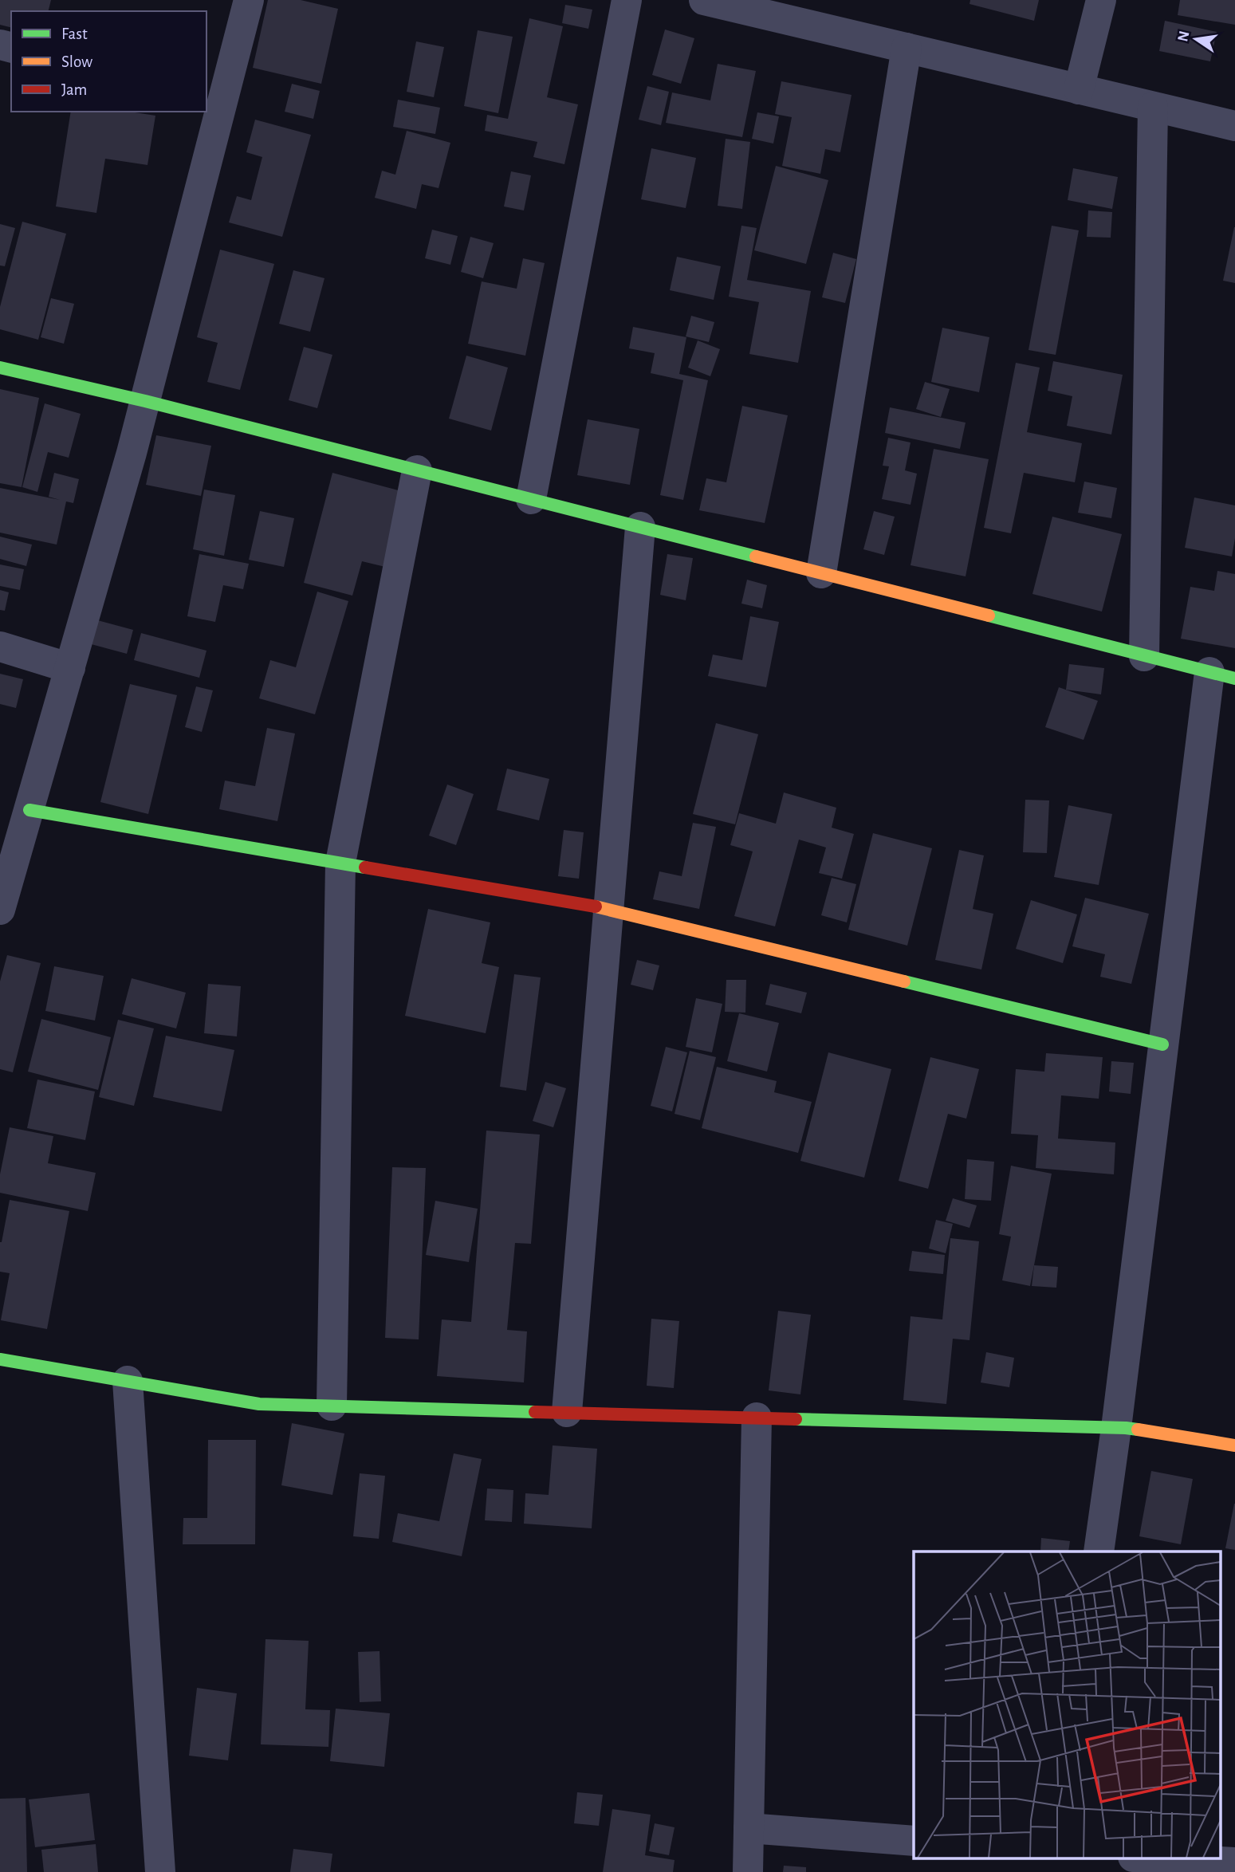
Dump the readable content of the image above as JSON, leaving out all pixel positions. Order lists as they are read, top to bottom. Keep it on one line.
{"legend":["Fast","Slow","Jam"],"north":"left"}
